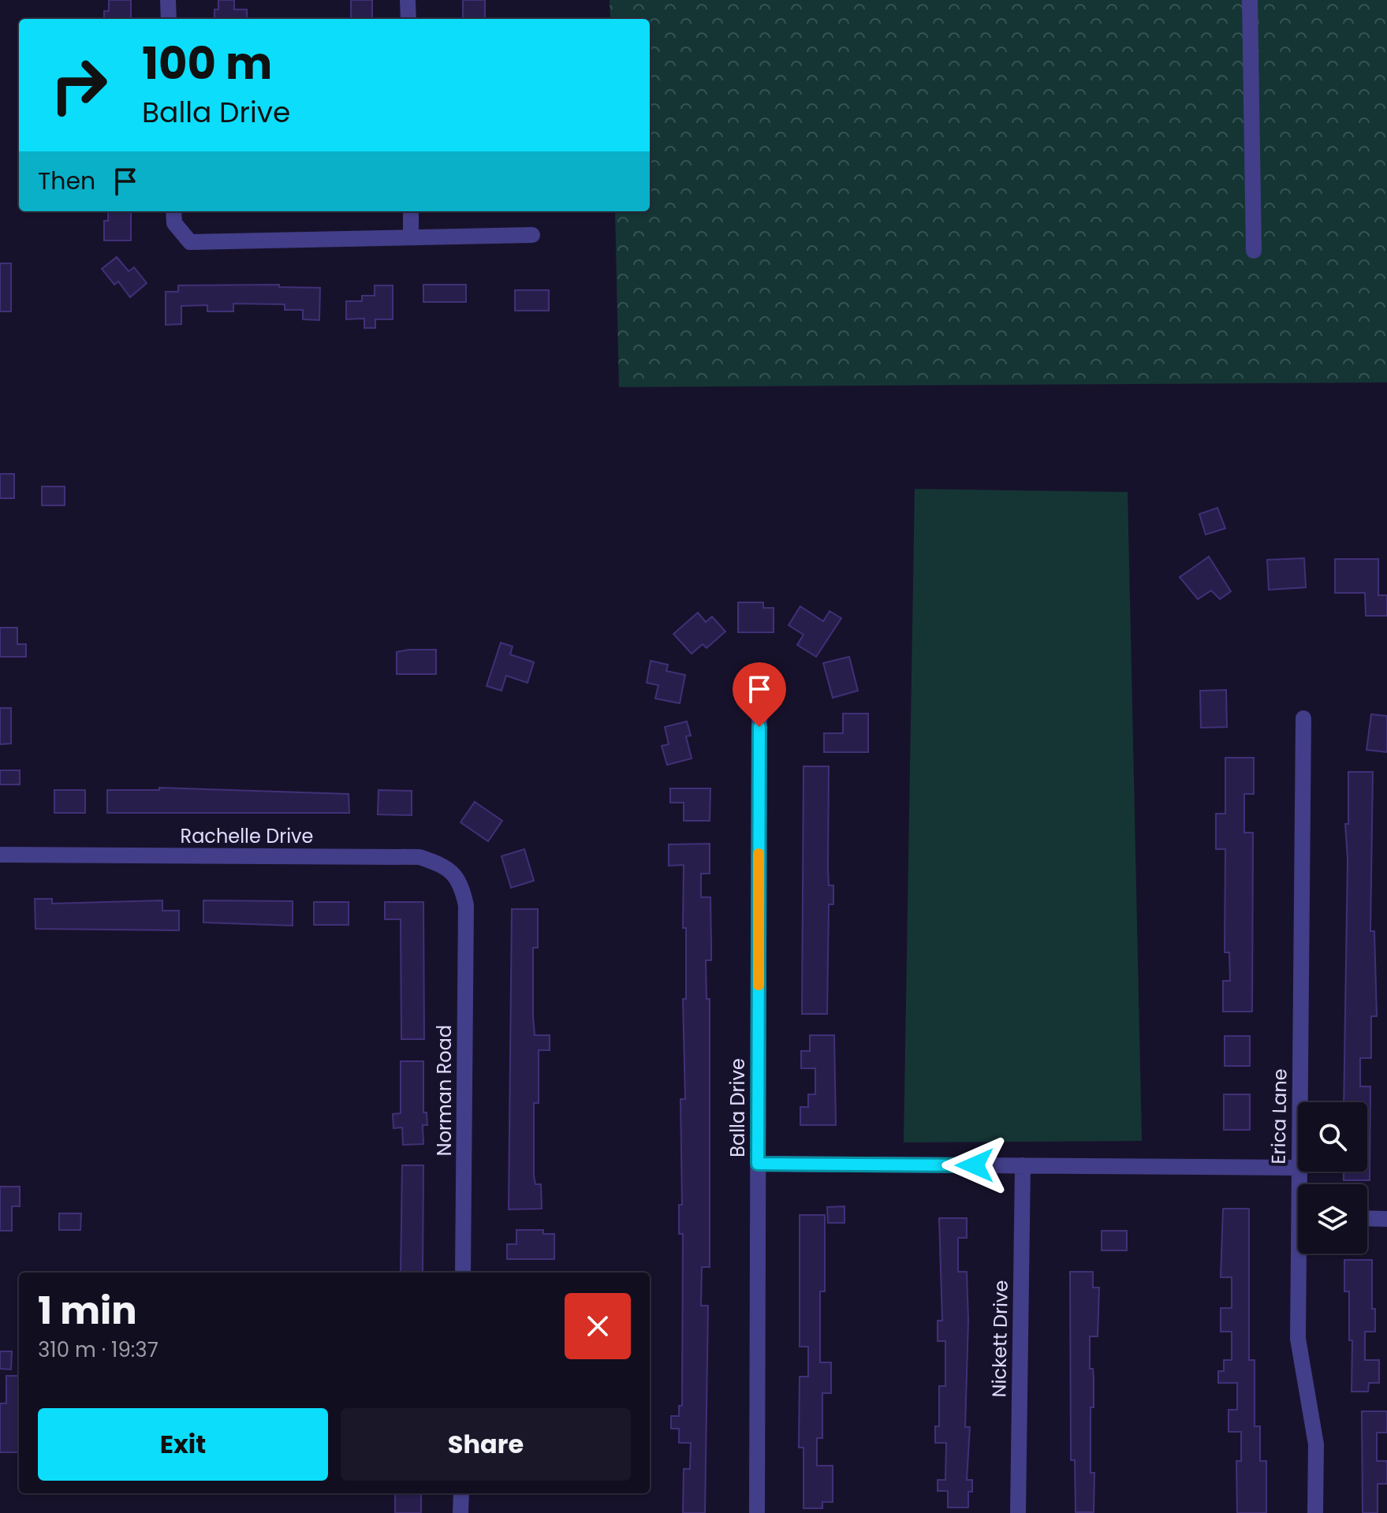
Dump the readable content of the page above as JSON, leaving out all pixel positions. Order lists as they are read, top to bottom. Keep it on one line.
{"streets":{"street":["Rachelle Drive","Norman Road","Balla Drive","Erica Lane","Nickett Drive"]},"crossings":[["Rachelle Drive","Norman Road"]],"page":{"turn":["100 m","Balla Drive"],"then":"Then","heading":["1 min","310 m · 19:37"],"buttons":["Exit","Share"]}}
